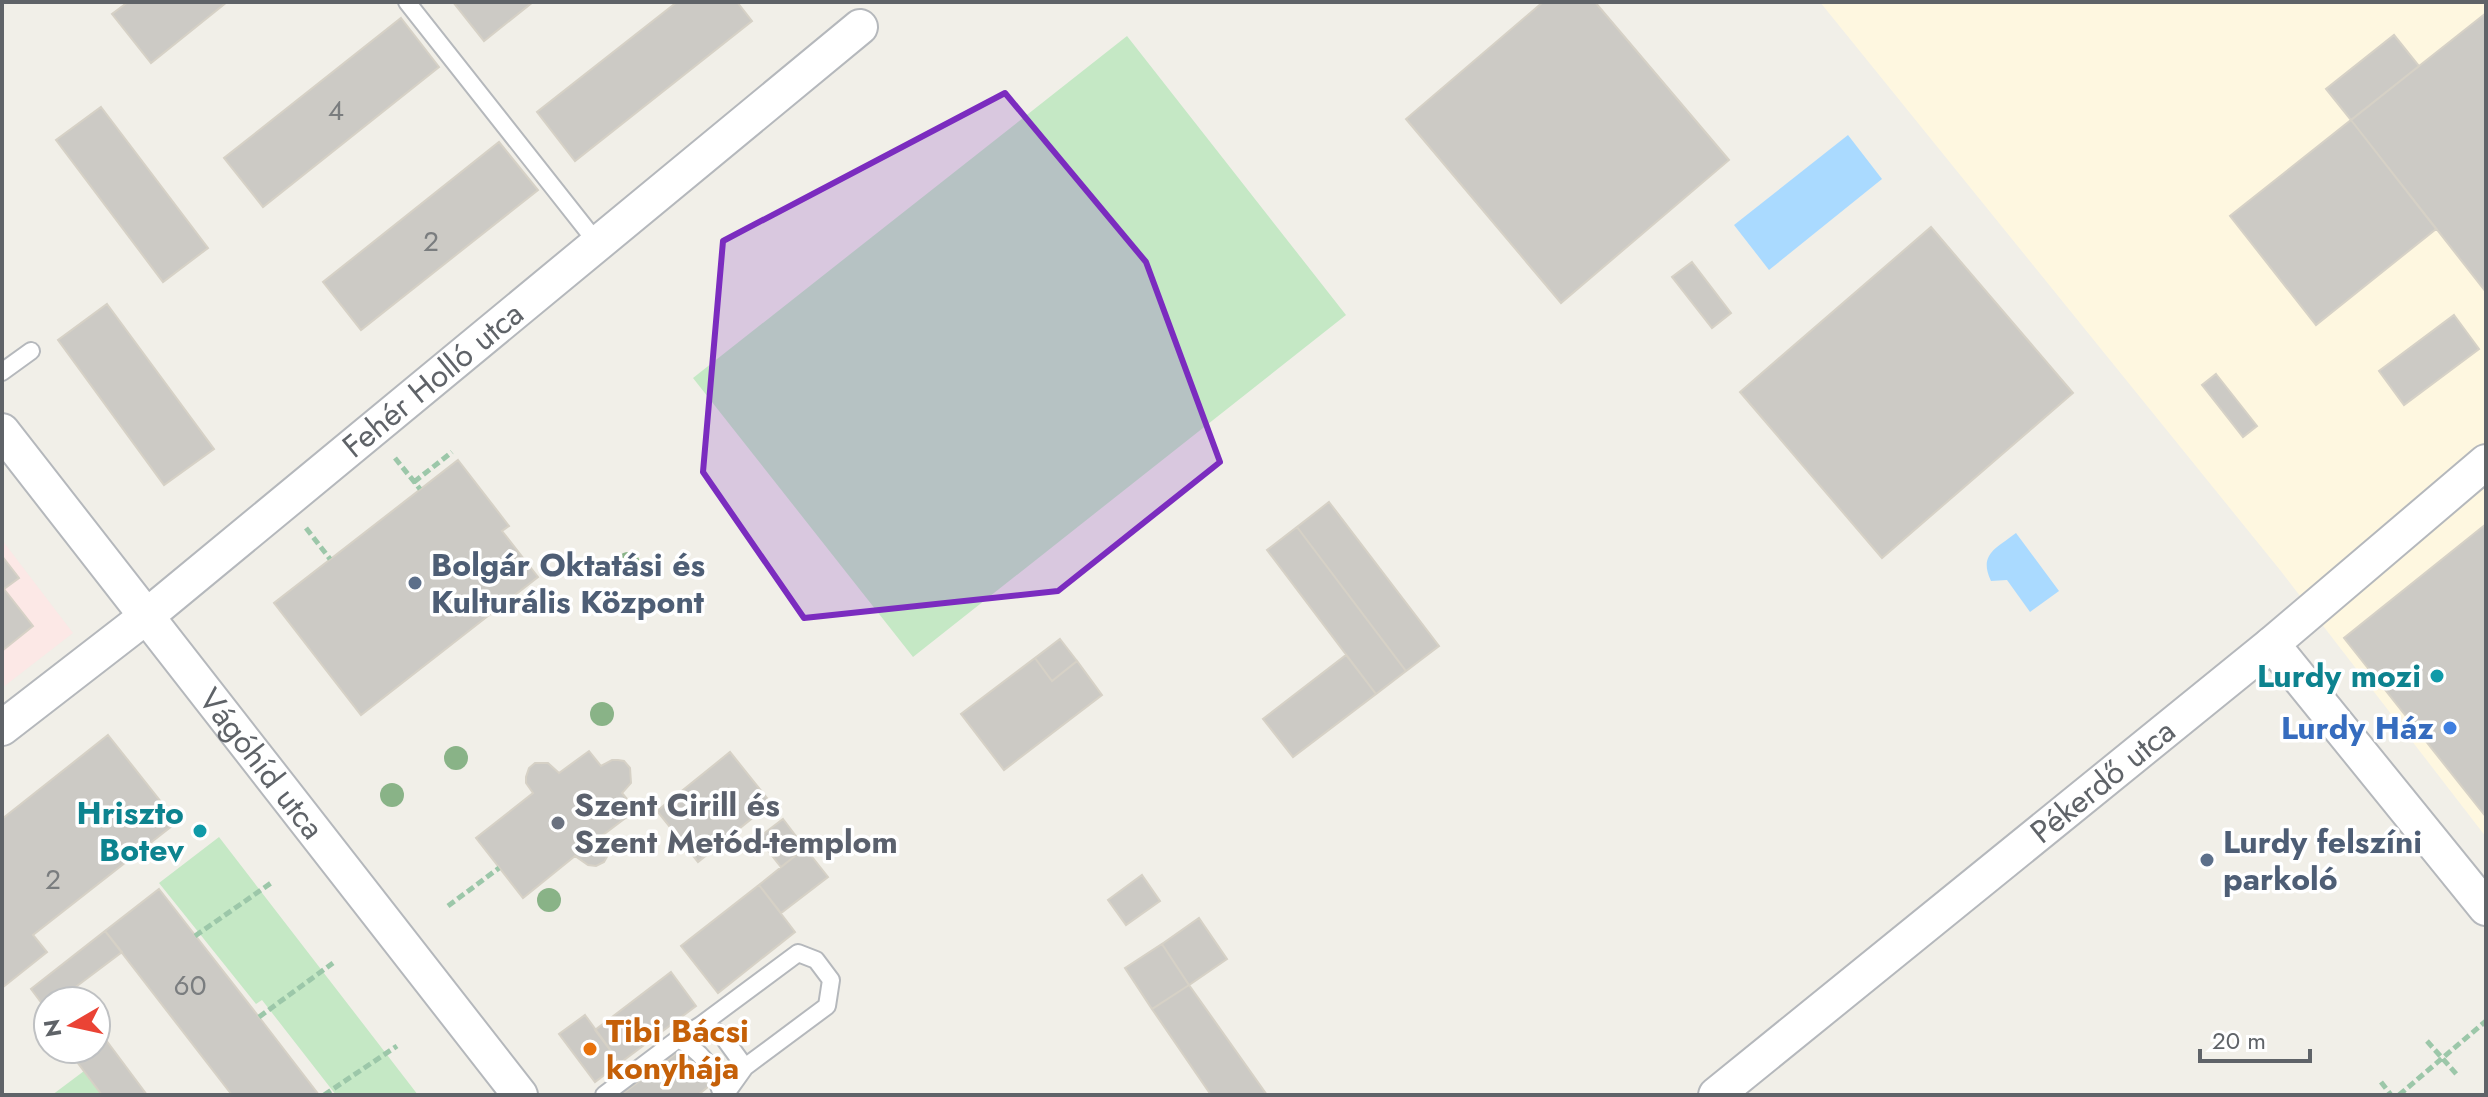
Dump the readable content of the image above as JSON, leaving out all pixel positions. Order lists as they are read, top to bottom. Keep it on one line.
{"streets":{"street":["Fehér Holló utca","Vágóhíd utca","Pékerdő utca"]},"crossings":[["Fehér Holló utca","Vágóhíd utca"]],"places":["Bolgár Oktatási és Kulturális Központ","Lurdy mozi","Lurdy Ház","Szent Cirill és Szent Metód-templom","Hriszto Botev","Lurdy felszíni parkoló","Tibi Bácsi konyhája"],"house_numbers":["4","2","2","60"],"scale_bar":"20 m","north":"left"}
